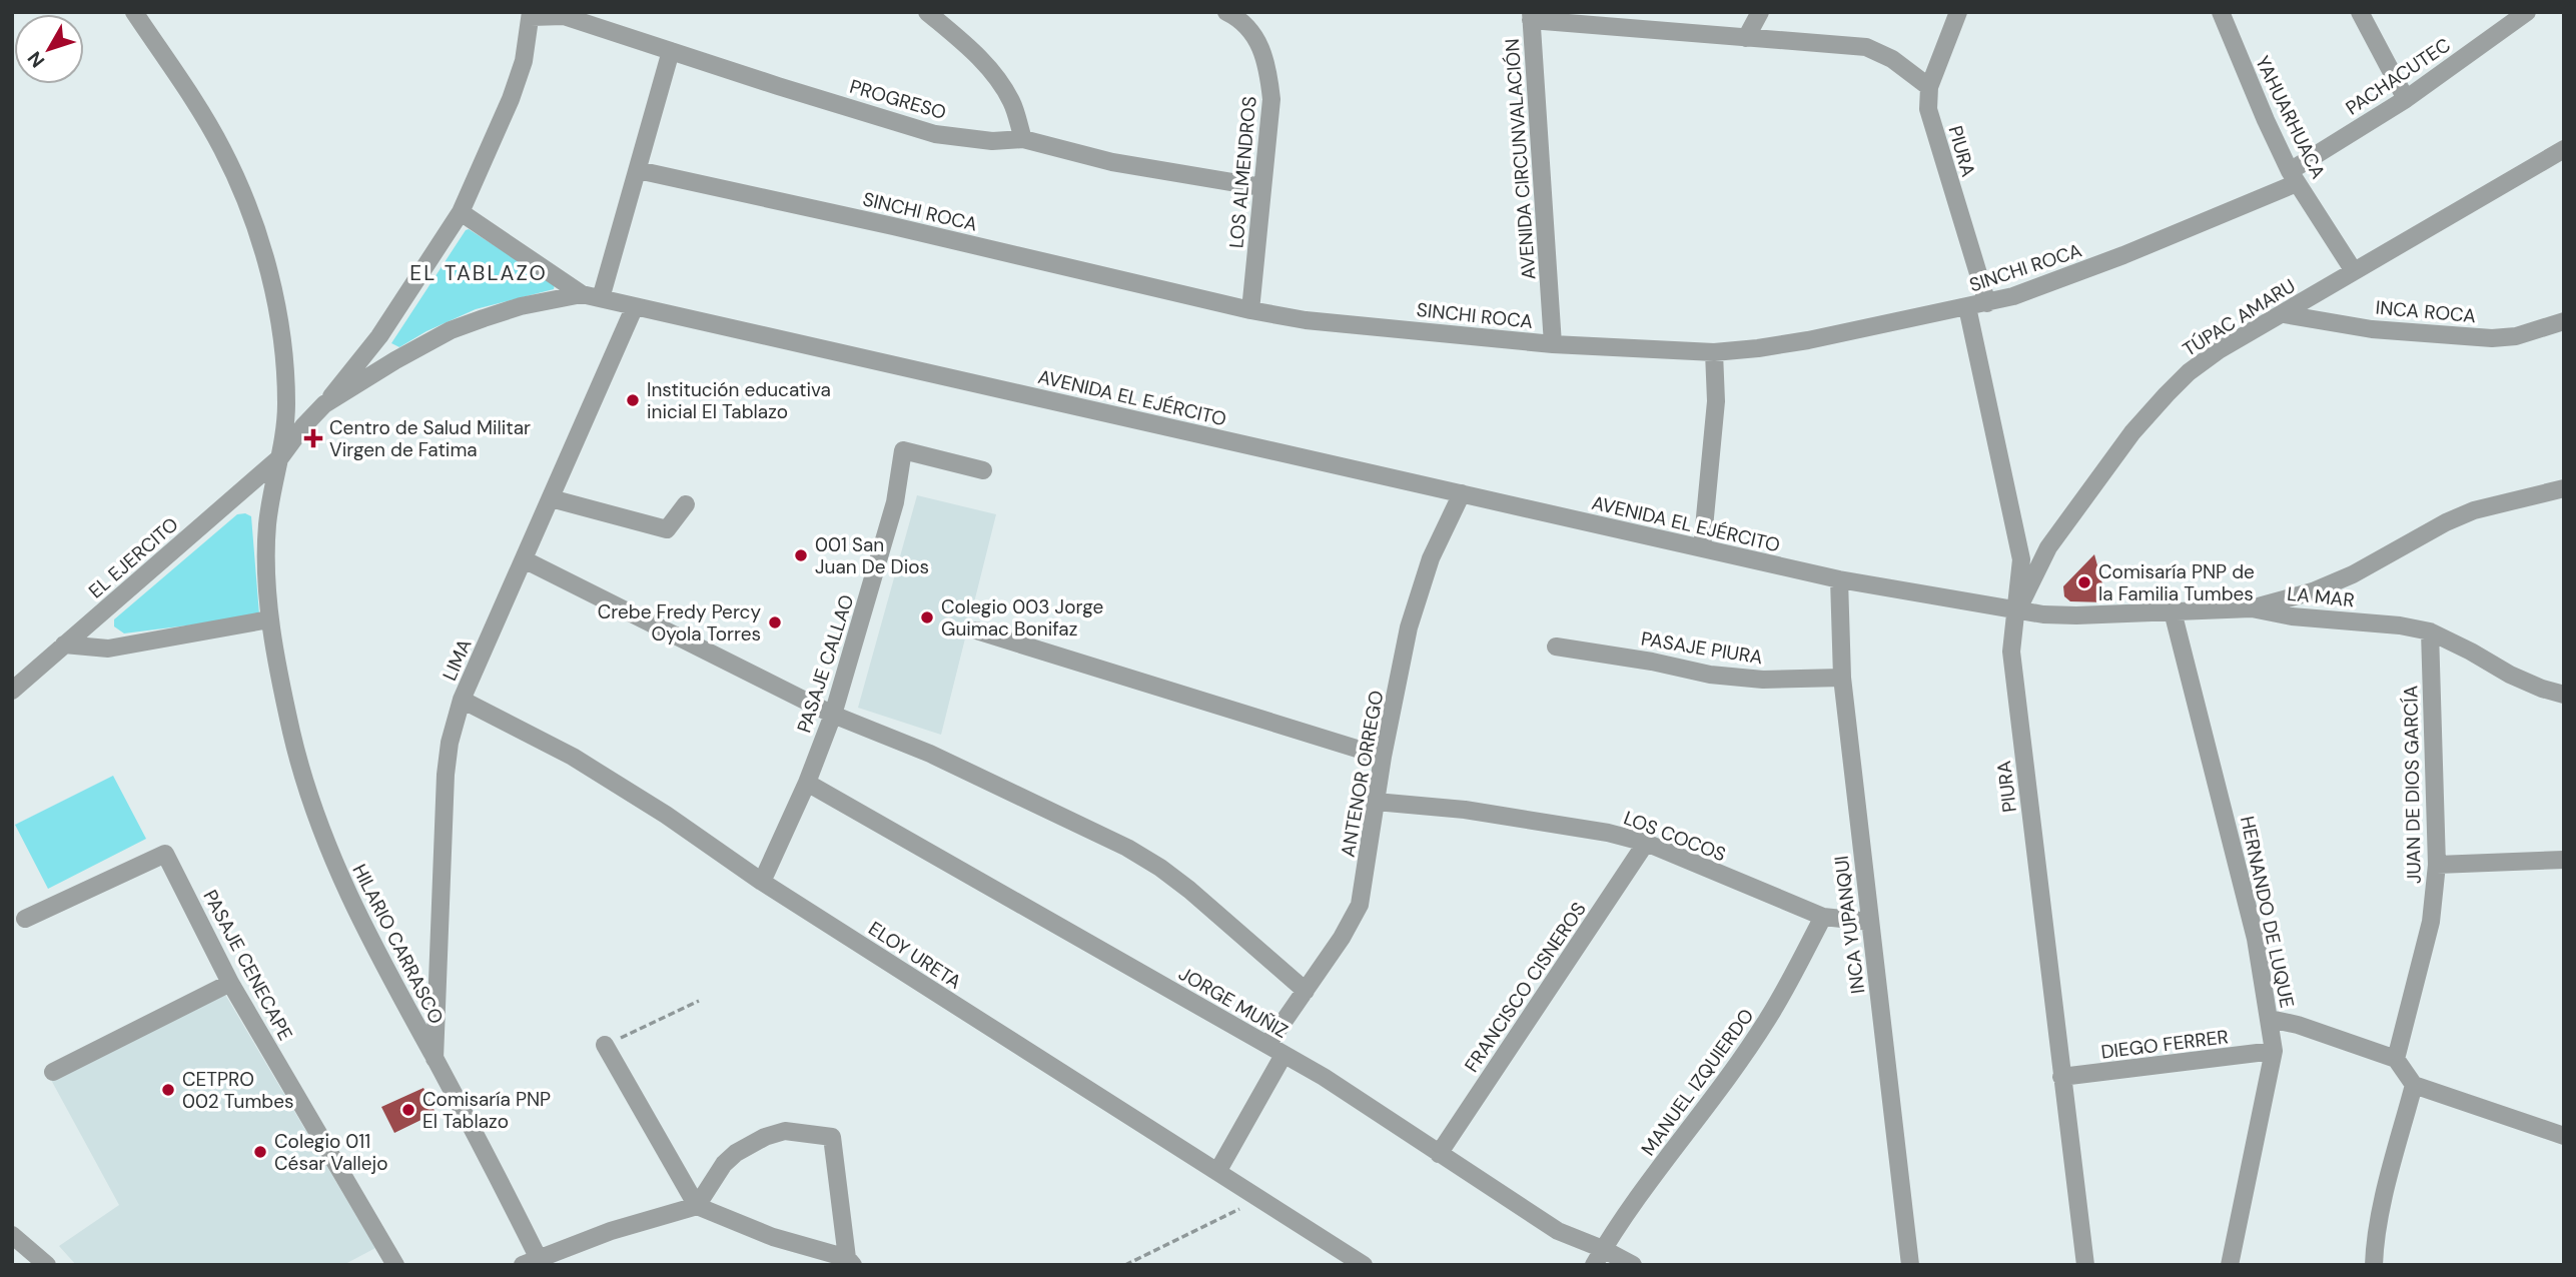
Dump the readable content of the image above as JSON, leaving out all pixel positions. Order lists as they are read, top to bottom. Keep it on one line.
{"streets":{"street":["PACHACUTEC","PROGRESO","YAHUARHUACA","PIURA","AVENIDA CIRCUNVALACIÓN","LOS ALMENDROS","SINCHI ROCA","INCA ROCA","TÚPAC AMARU","AVENIDA EL EJÉRCITO","EL EJERCITO","LA MAR","PASAJE PIURA","LIMA","PASAJE CALLAO","ANTENOR ORREGO","JUAN DE DIOS GARCÍA","LOS COCOS","HERNANDO DE LUQUE","INCA YUPANQUI","HILARIO CARRASCO","ELOY URETA","PASAJE CENECAPE","FRANCISCO CISNEROS","JORGE MUÑIZ","DIEGO FERRER","MANUEL IZQUIERDO"]},"crossings":[["PACHACUTEC","YAHUARHUACA"],["PACHACUTEC","SINCHI ROCA"],["PROGRESO","LOS ALMENDROS"],["YAHUARHUACA","SINCHI ROCA"],["YAHUARHUACA","TÚPAC AMARU"],["PIURA","SINCHI ROCA"],["PIURA","TÚPAC AMARU"],["PIURA","AVENIDA EL EJÉRCITO"],["PIURA","LA MAR"],["PIURA","DIEGO FERRER"],["AVENIDA CIRCUNVALACIÓN","SINCHI ROCA"],["LOS ALMENDROS","SINCHI ROCA"],["INCA ROCA","TÚPAC AMARU"],["TÚPAC AMARU","AVENIDA EL EJÉRCITO"],["TÚPAC AMARU","LA MAR"],["AVENIDA EL EJÉRCITO","EL EJERCITO"],["AVENIDA EL EJÉRCITO","LA MAR"],["AVENIDA EL EJÉRCITO","LIMA"],["AVENIDA EL EJÉRCITO","ANTENOR ORREGO"],["AVENIDA EL EJÉRCITO","INCA YUPANQUI"],["AVENIDA EL EJÉRCITO","HILARIO CARRASCO"],["EL EJERCITO","HILARIO CARRASCO"],["LA MAR","JUAN DE DIOS GARCÍA"],["LA MAR","HERNANDO DE LUQUE"],["PASAJE PIURA","INCA YUPANQUI"],["LIMA","HILARIO CARRASCO"],["LIMA","ELOY URETA"],["PASAJE CALLAO","ELOY URETA"],["PASAJE CALLAO","JORGE MUÑIZ"],["ANTENOR ORREGO","LOS COCOS"],["ANTENOR ORREGO","JORGE MUÑIZ"],["LOS COCOS","INCA YUPANQUI"],["LOS COCOS","FRANCISCO CISNEROS"],["LOS COCOS","MANUEL IZQUIERDO"],["HERNANDO DE LUQUE","DIEGO FERRER"],["FRANCISCO CISNEROS","JORGE MUÑIZ"],["JORGE MUÑIZ","MANUEL IZQUIERDO"]],"districts":["EL TABLAZO"],"places":{"other":["Institución educativa inicial El Tablazo","001 San Juan De Dios","Comisaría PNP de la Familia Tumbes","Colegio 003 Jorge Guimac Bonifaz","Crebe Fredy Percy Oyola Torres","CETPRO 002 Tumbes","Comisaría PNP El Tablazo","Colegio 011 César Vallejo"],"health":["Centro de Salud Militar Virgen de Fatima"]},"north":"bottom left"}
